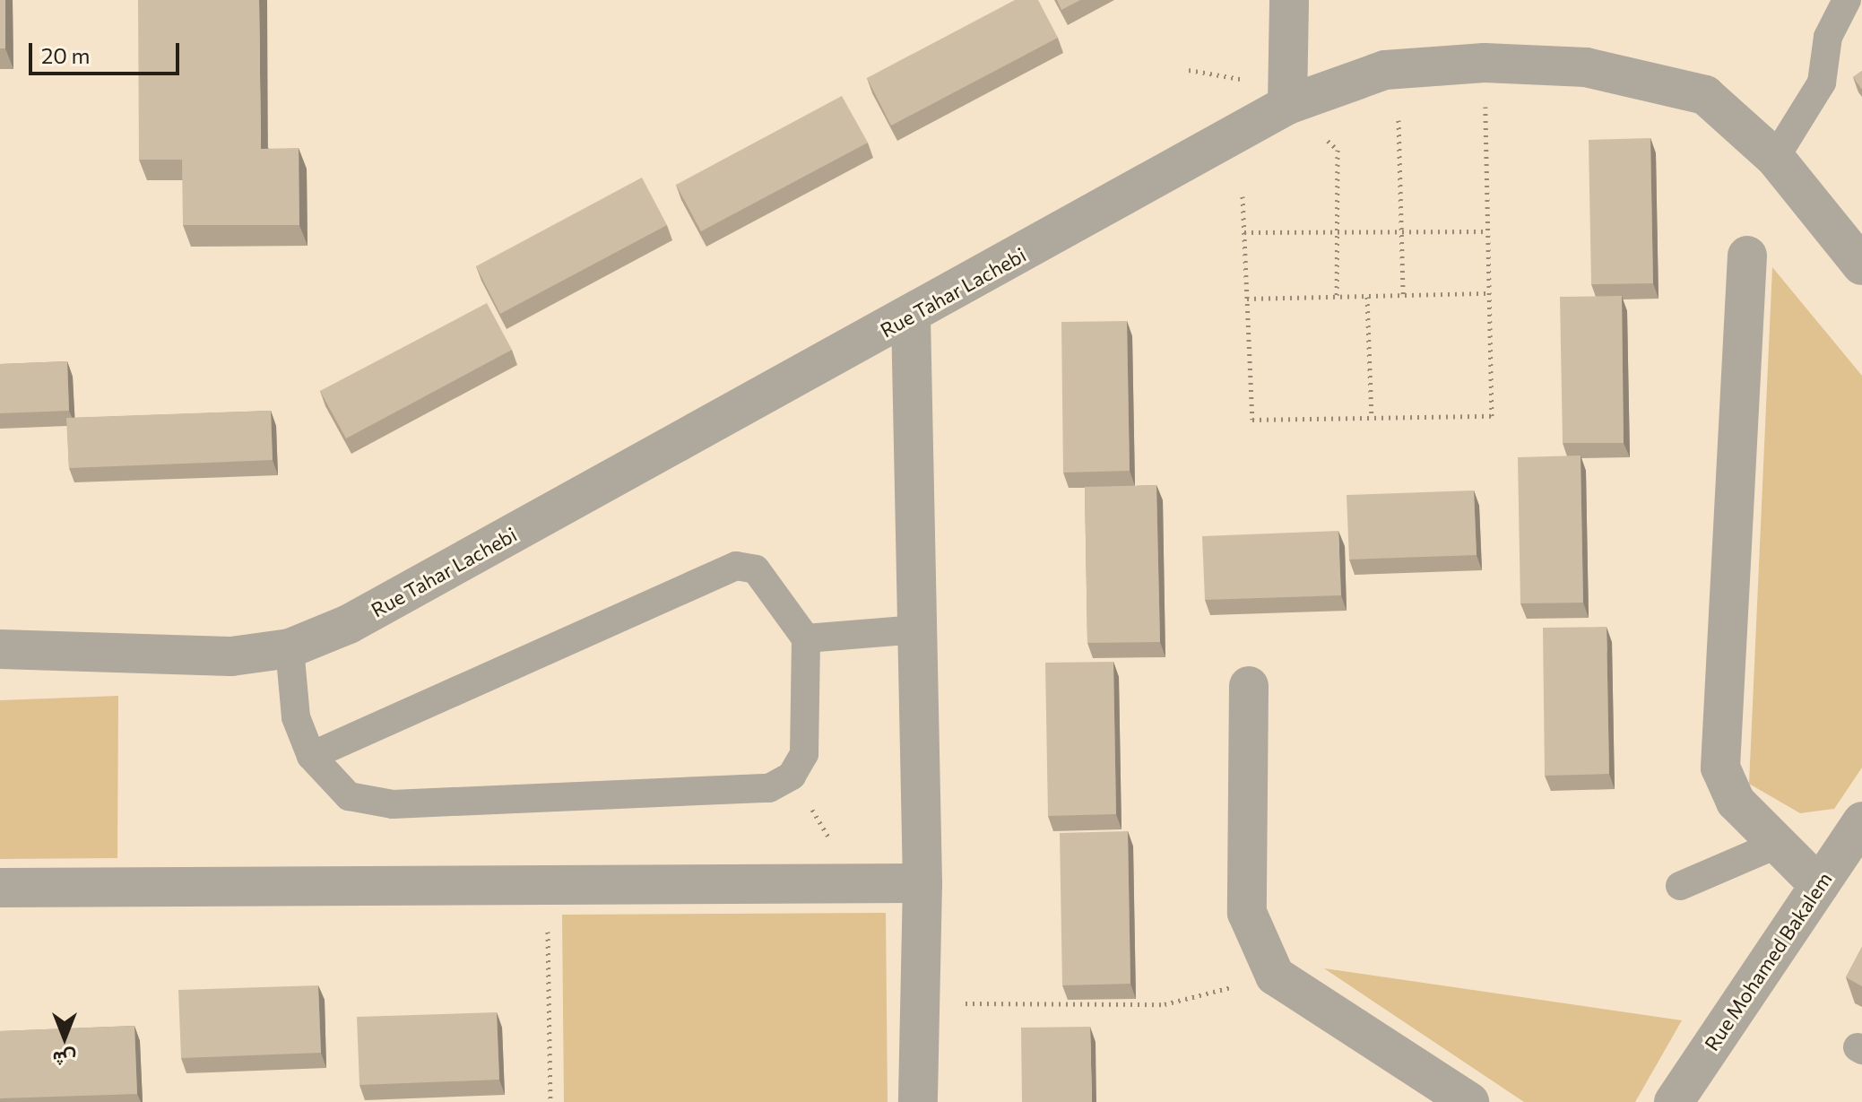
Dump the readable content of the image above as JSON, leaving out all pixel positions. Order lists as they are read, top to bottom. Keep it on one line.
{"streets":{"street":["Rue Tahar Lachebi","Rue Mohamed Bakalem"]},"scale_bar":"20 m","north":"bottom"}
